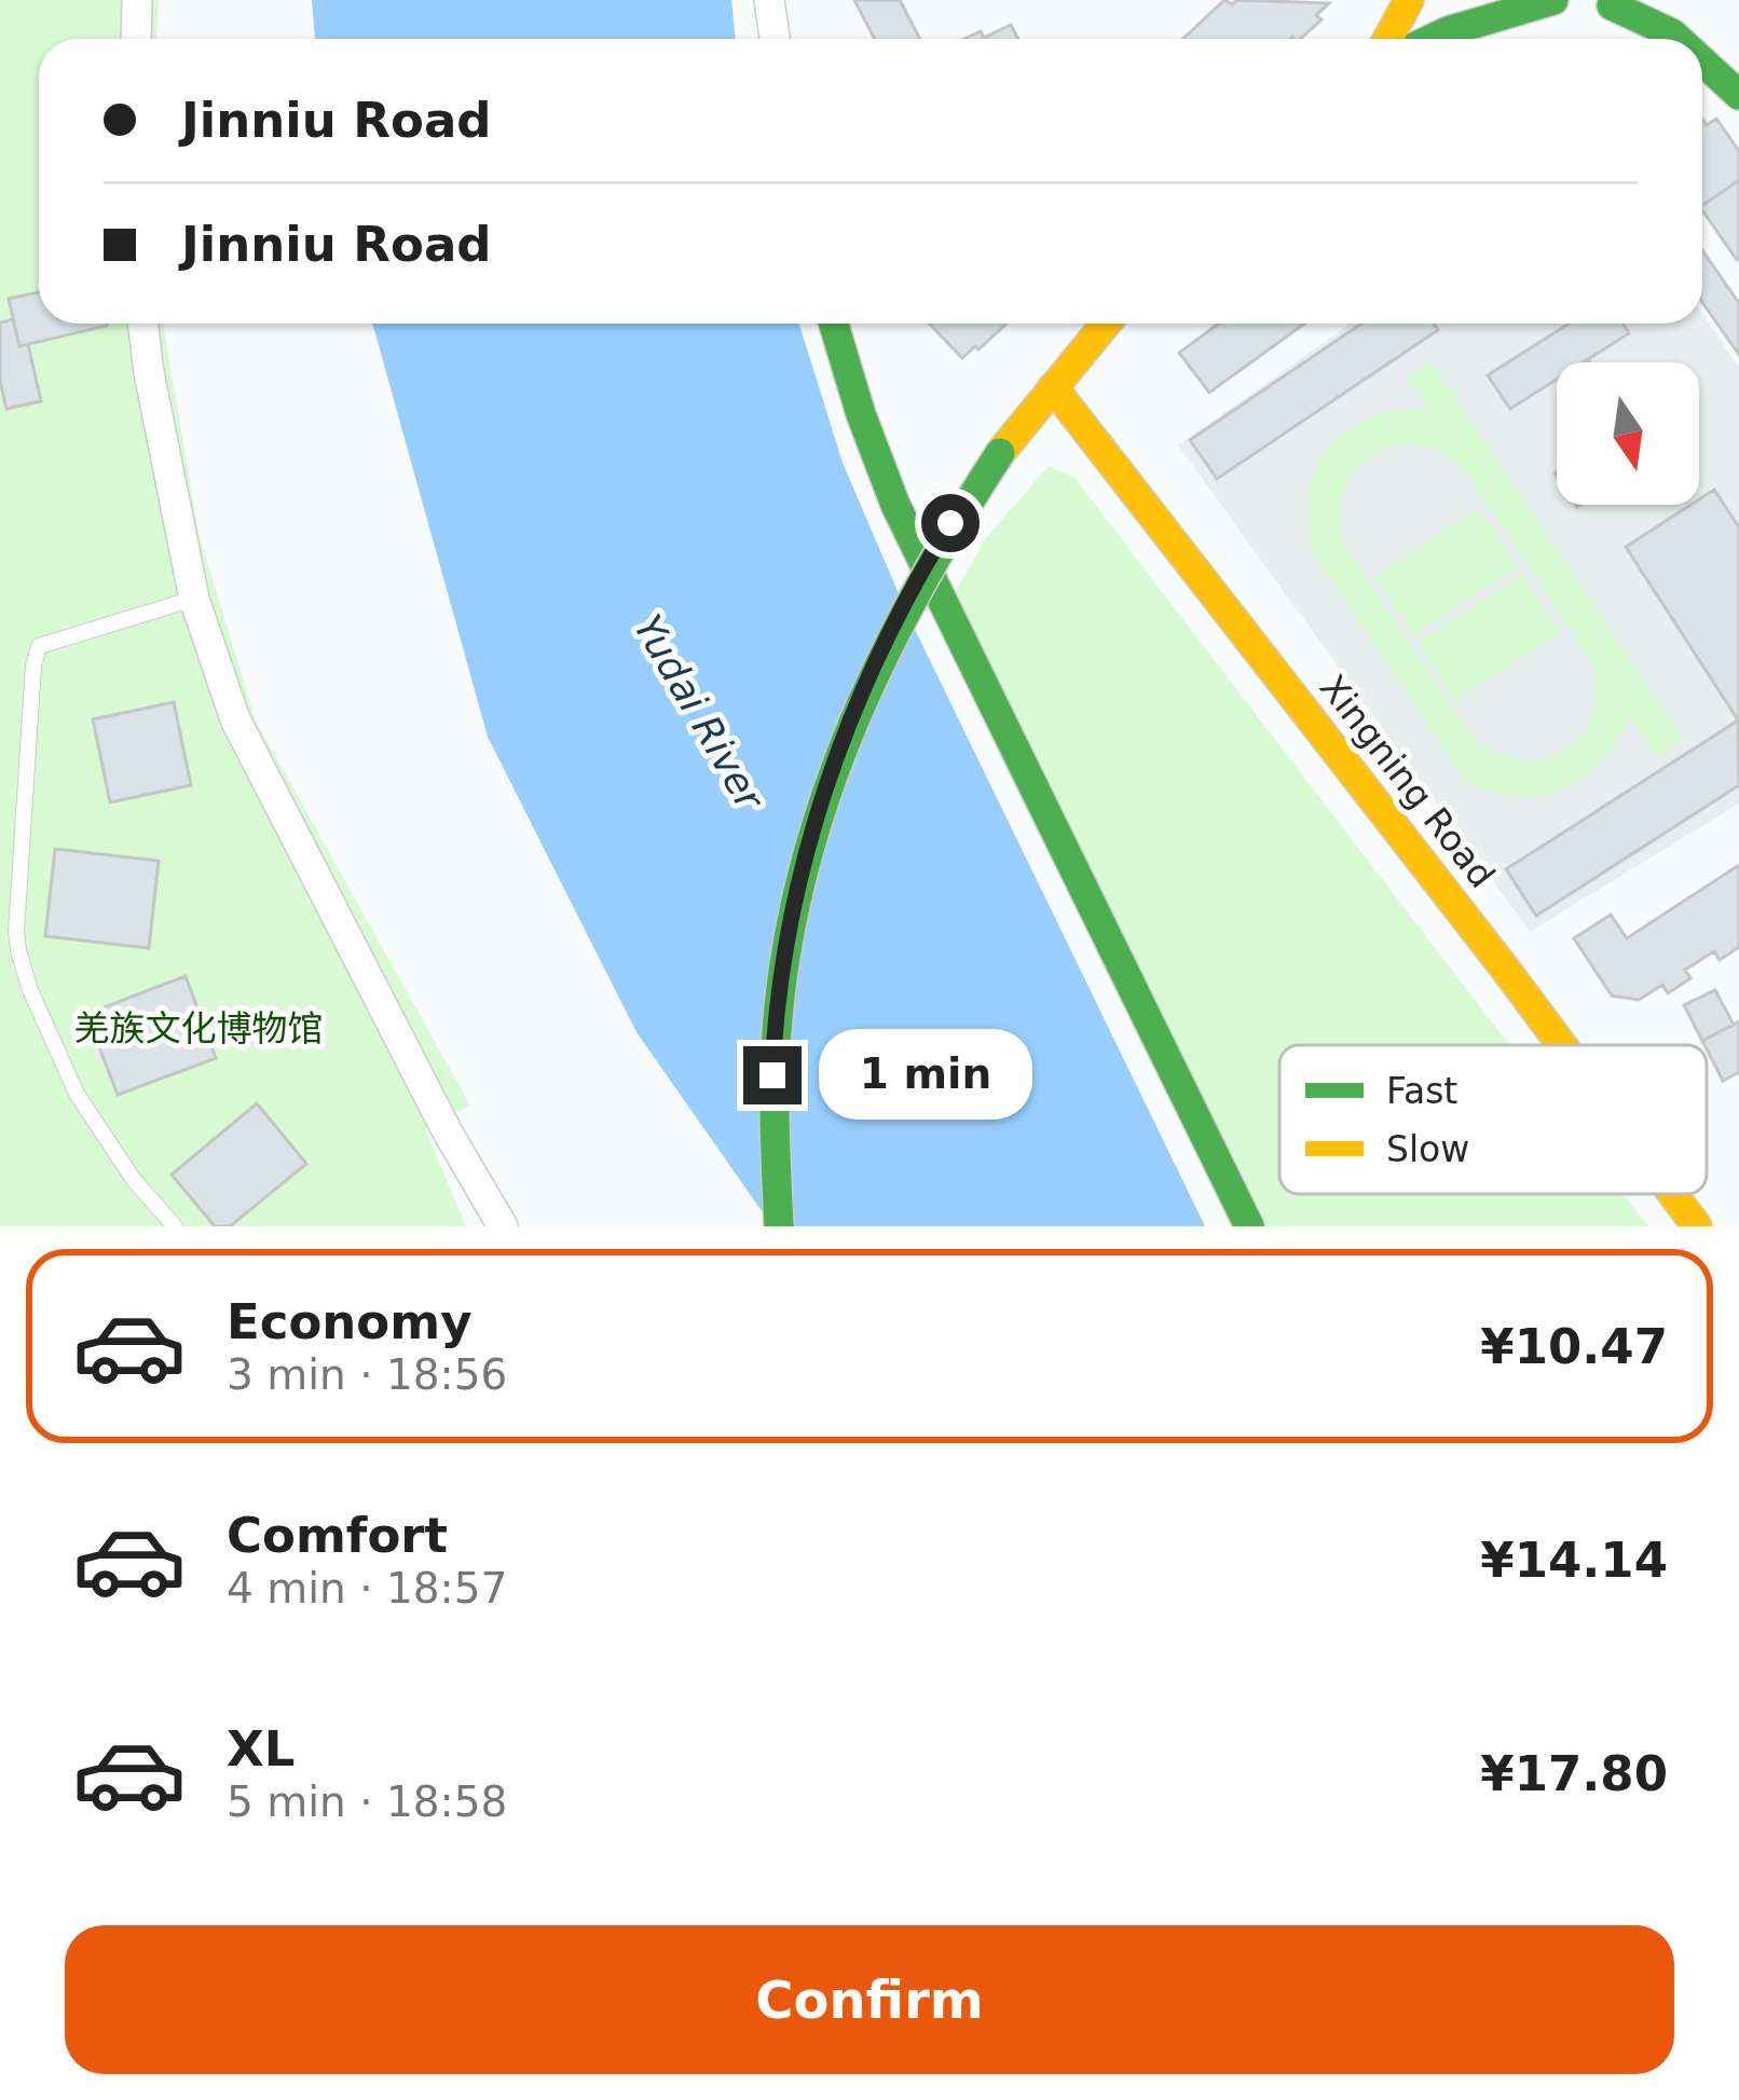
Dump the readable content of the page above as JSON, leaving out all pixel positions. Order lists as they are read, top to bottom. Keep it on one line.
{"streets":{"street":["Xingning Road"]},"water":["Yudai River"],"parks":["羌族文化博物馆"],"legend":["Fast","Slow"],"north":"bottom","page":{"banner":["Jinniu Road","Jinniu Road"],"bubble":"1 min","list":[{"name":"Economy","note":"3 min · 18:56","value":"¥10.47"},{"name":"Comfort","note":"4 min · 18:57","value":"¥14.14"},{"name":"XL","note":"5 min · 18:58","value":"¥17.80"}],"buttons":"Confirm"}}
